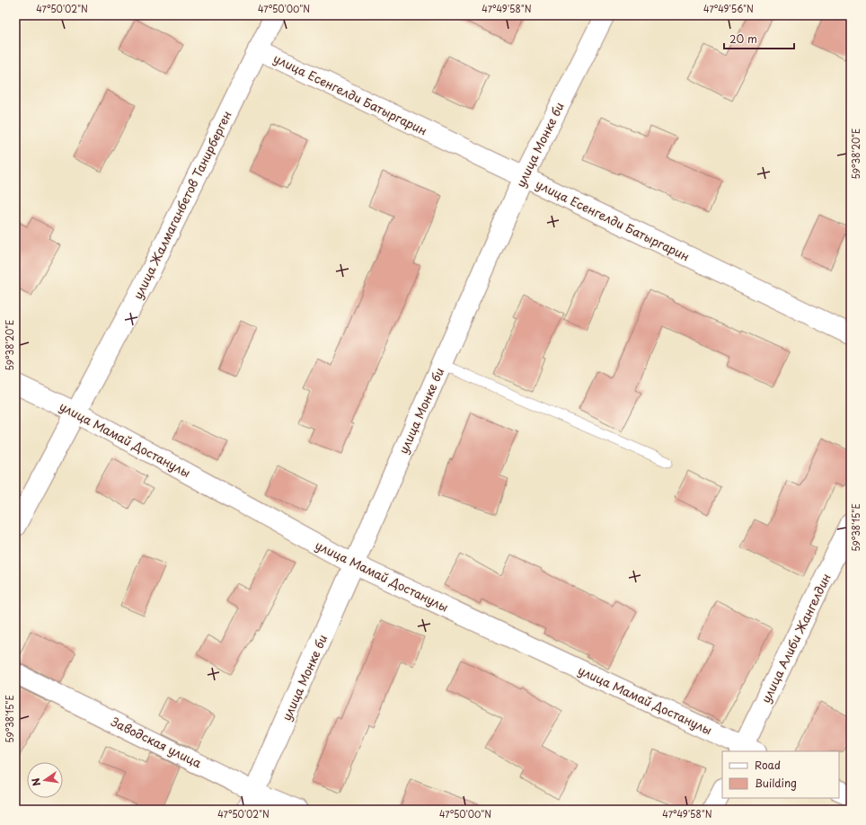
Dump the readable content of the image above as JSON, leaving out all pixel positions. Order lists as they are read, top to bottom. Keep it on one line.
{"streets":{"street":["улица Есенгелди Батыргарин","улица Монке би","улица Жалмаганбетов Танирберген","улица Мамай Достанулы","улица Алиби Жангелдин","Заводская улица"]},"crossings":[["улица Есенгелди Батыргарин","улица Монке би"],["улица Есенгелди Батыргарин","улица Жалмаганбетов Танирберген"],["улица Монке би","улица Мамай Достанулы"],["улица Монке би","Заводская улица"],["улица Жалмаганбетов Танирберген","улица Мамай Достанулы"],["улица Мамай Достанулы","улица Алиби Жангелдин"]],"legend":["Road","Building"],"scale_bar":"20 m","north":"left","coordinates":["47°50'02\"N","47°50'00\"N","47°49'58\"N","47°49'56\"N","59°38'20\"E","59°38'15\"E"]}
